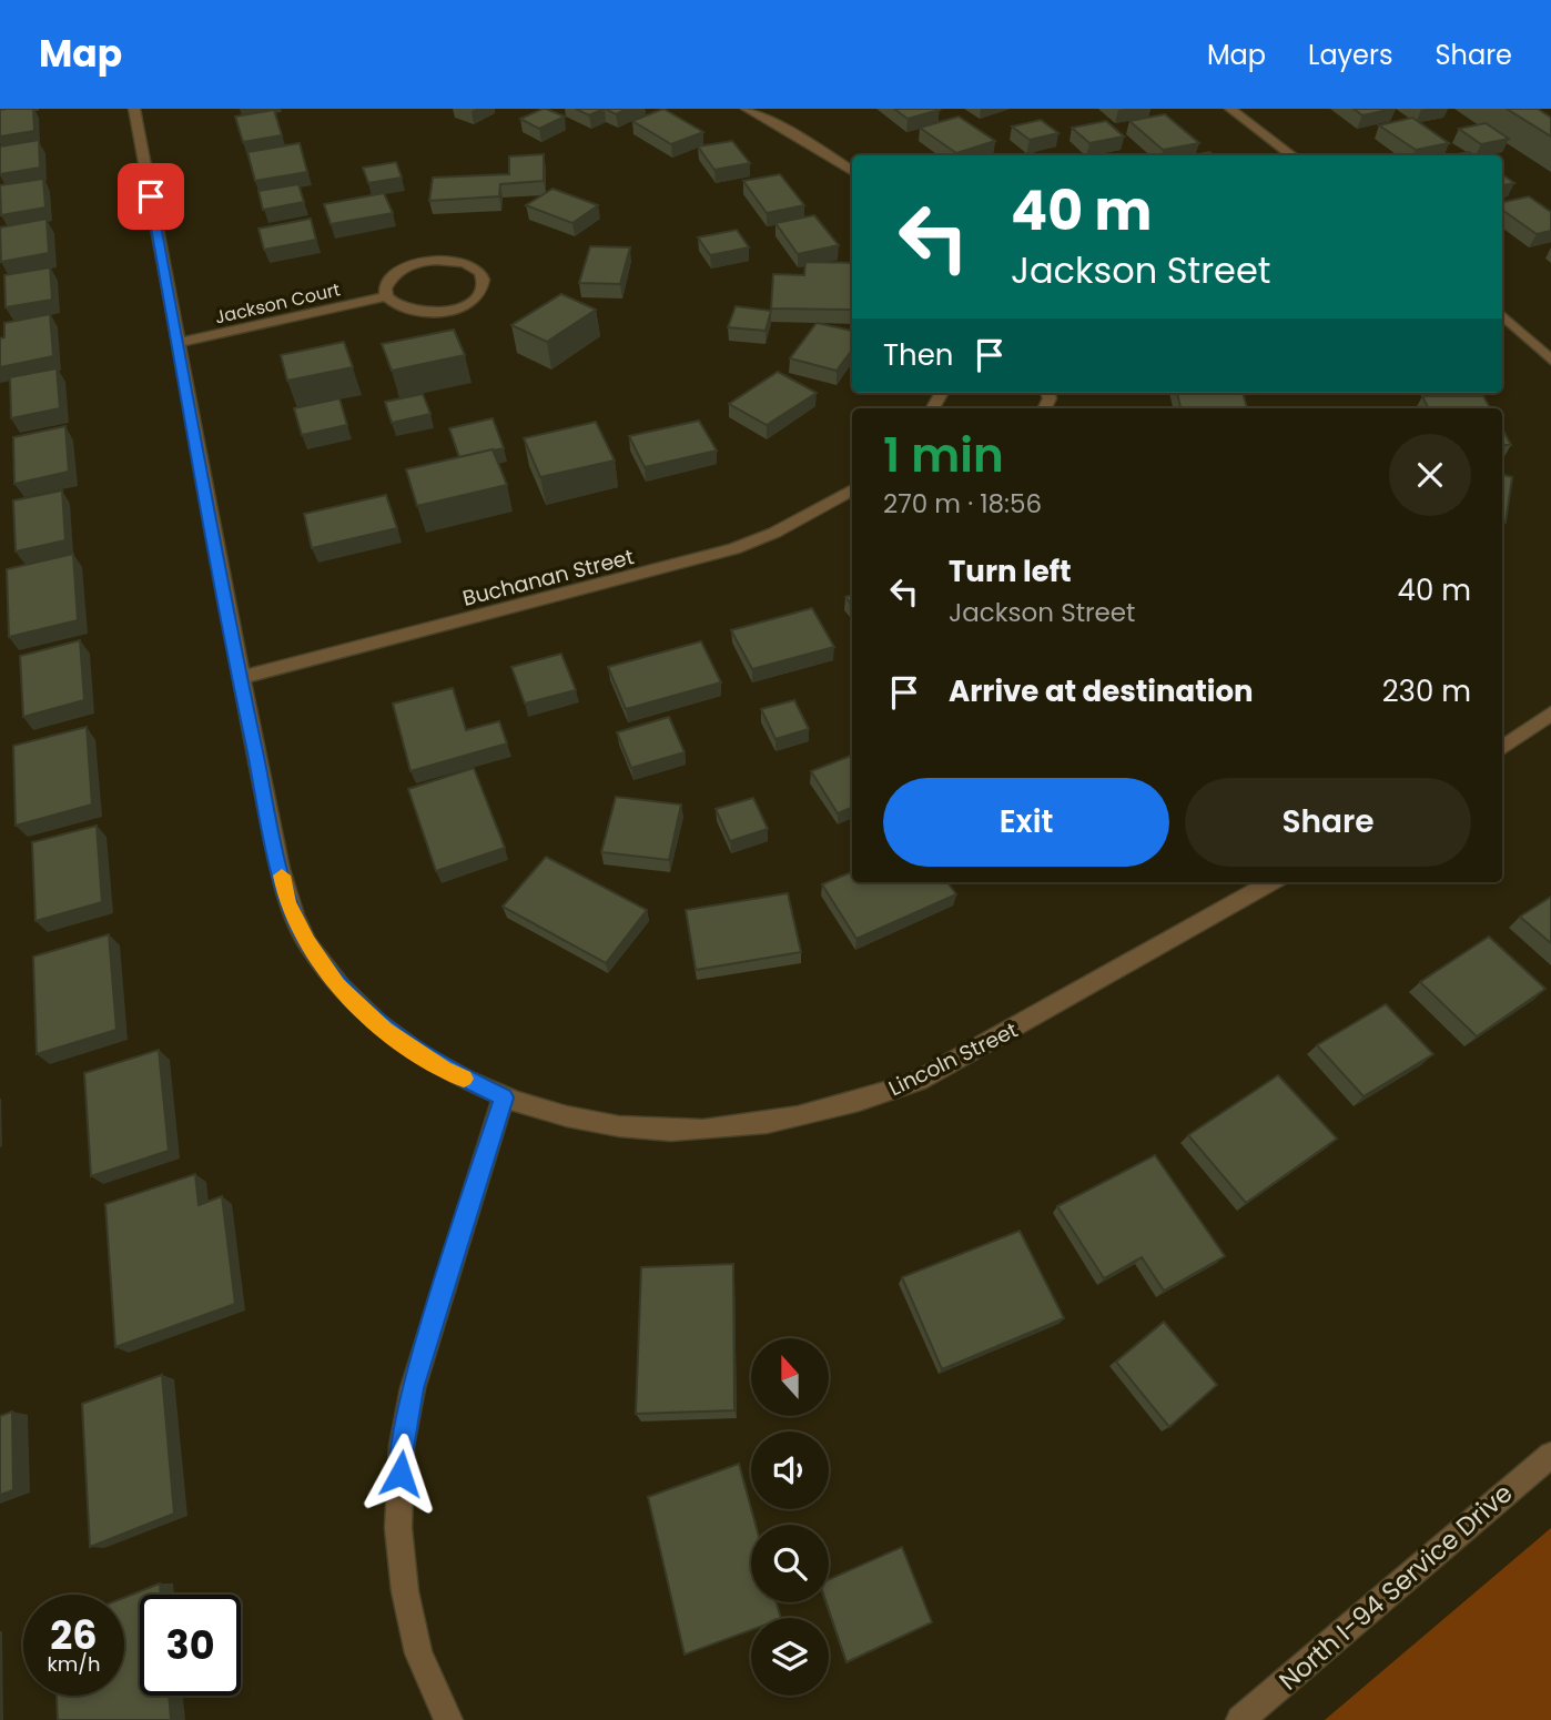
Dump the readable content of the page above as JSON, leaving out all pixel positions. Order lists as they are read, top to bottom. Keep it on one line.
{"streets":{"street":["Jackson Court","Buchanan Street","Lincoln Street","North I-94 Service Drive"]},"crossings":[["Jackson Court","Lincoln Street"],["Buchanan Street","Lincoln Street"]],"north":"top","page":{"header":"Map","nav":["Map","Layers","Share"],"turn":["40 m","Jackson Street"],"then":"Then","heading":["1 min","270 m · 18:56"],"list":[{"name":"Turn left","note":"Jackson Street","value":"40 m"},{"name":"Arrive at destination","value":"230 m"}],"buttons":["Exit","Share"],"speed":"26 km/h","limit":"30"}}
